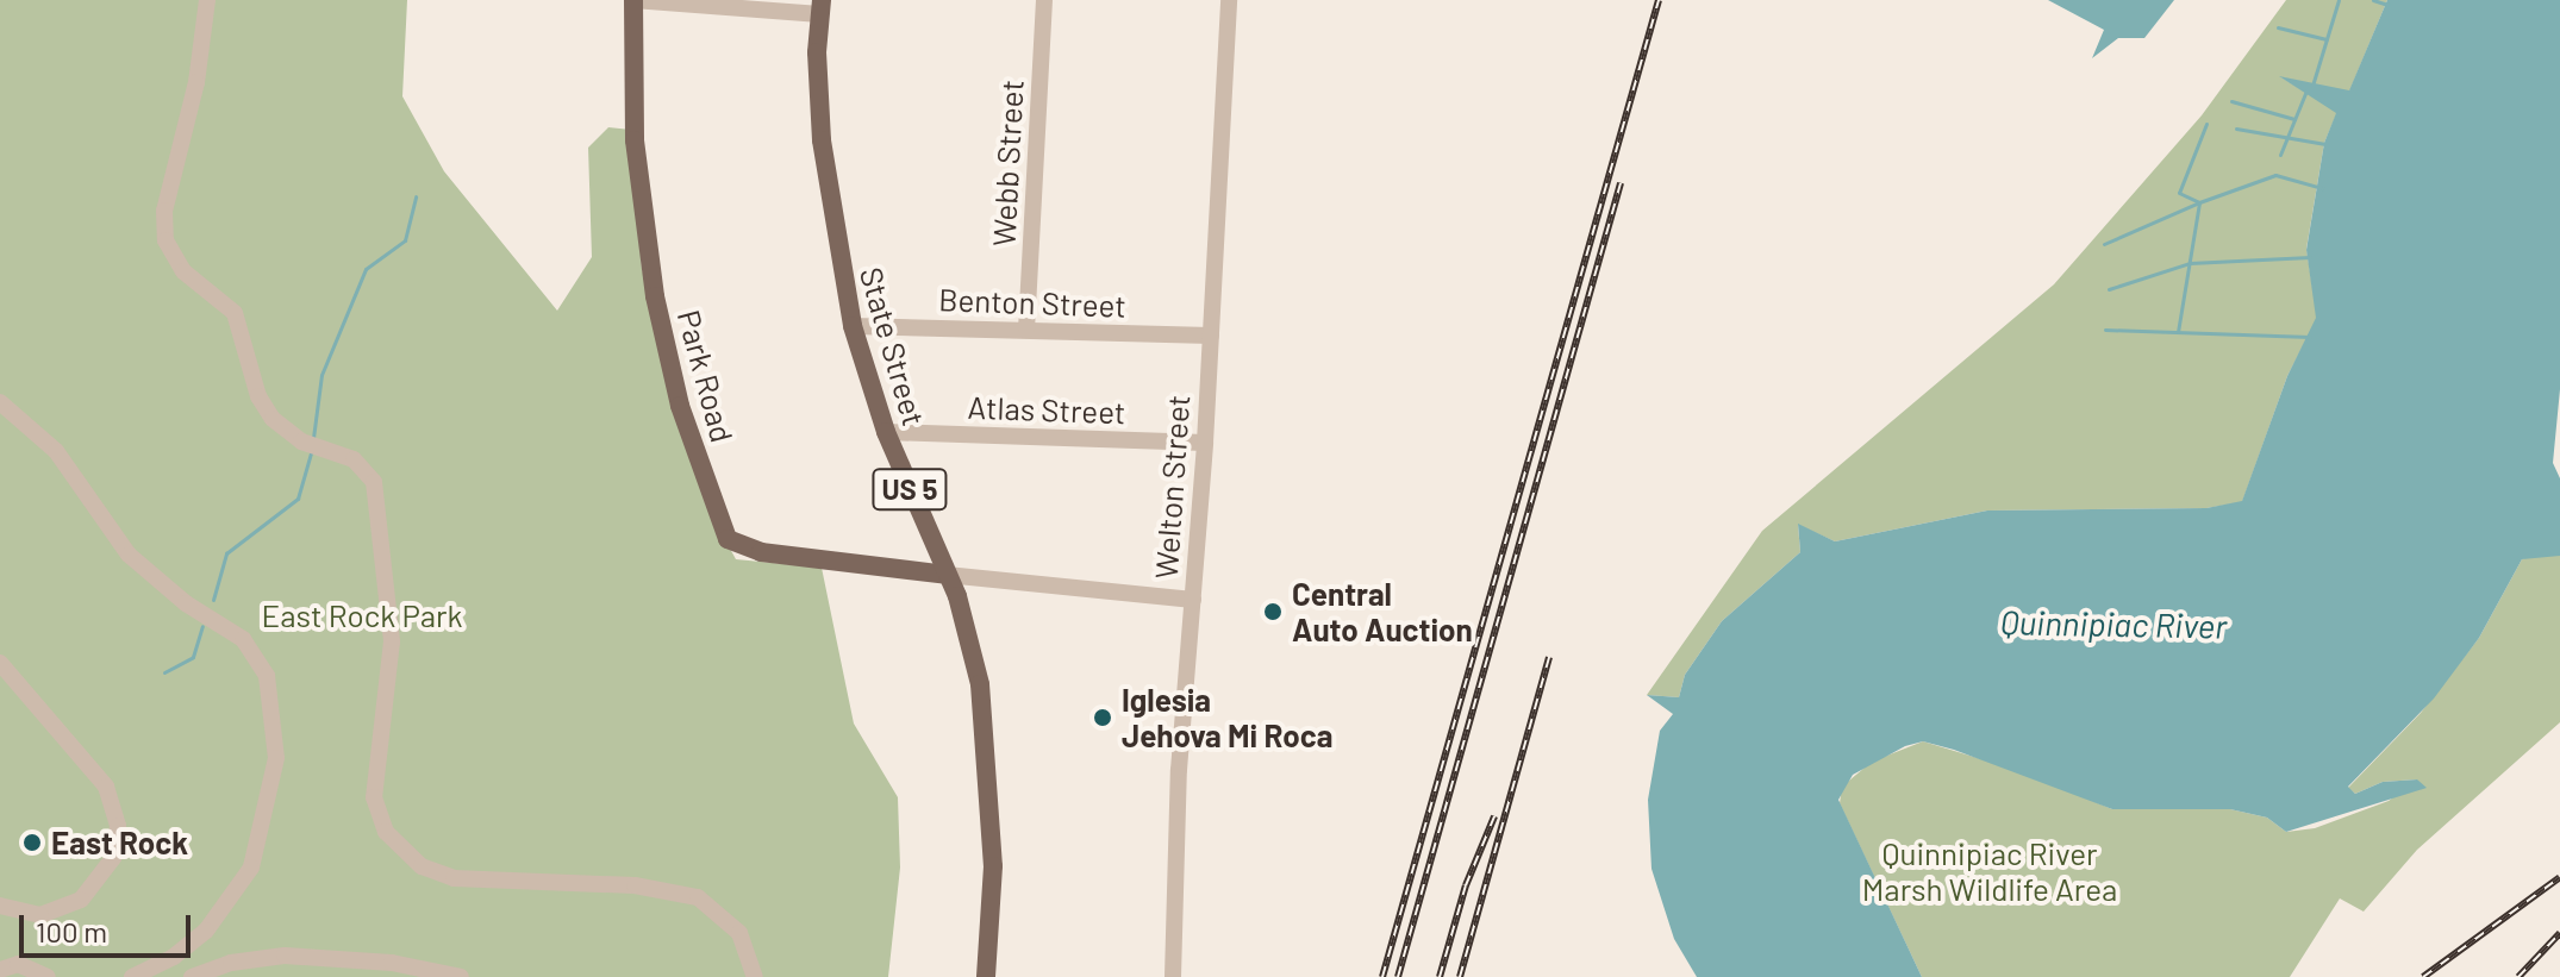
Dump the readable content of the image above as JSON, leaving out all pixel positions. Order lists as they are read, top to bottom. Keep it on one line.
{"streets":{"main road":["State Street","Park Road","US 5"],"street":["Webb Street","Benton Street","Atlas Street","Welton Street"]},"crossings":[["Webb Street","Benton Street"],["Benton Street","State Street"],["Benton Street","Welton Street"],["State Street","Park Road"],["State Street","Atlas Street"],["Atlas Street","Welton Street"]],"water":["Quinnipiac River"],"parks":["East Rock Park","Quinnipiac River Marsh Wildlife Area"],"places":["Central Auto Auction","Iglesia Jehova Mi Roca","East Rock"],"scale_bar":"100 m"}
